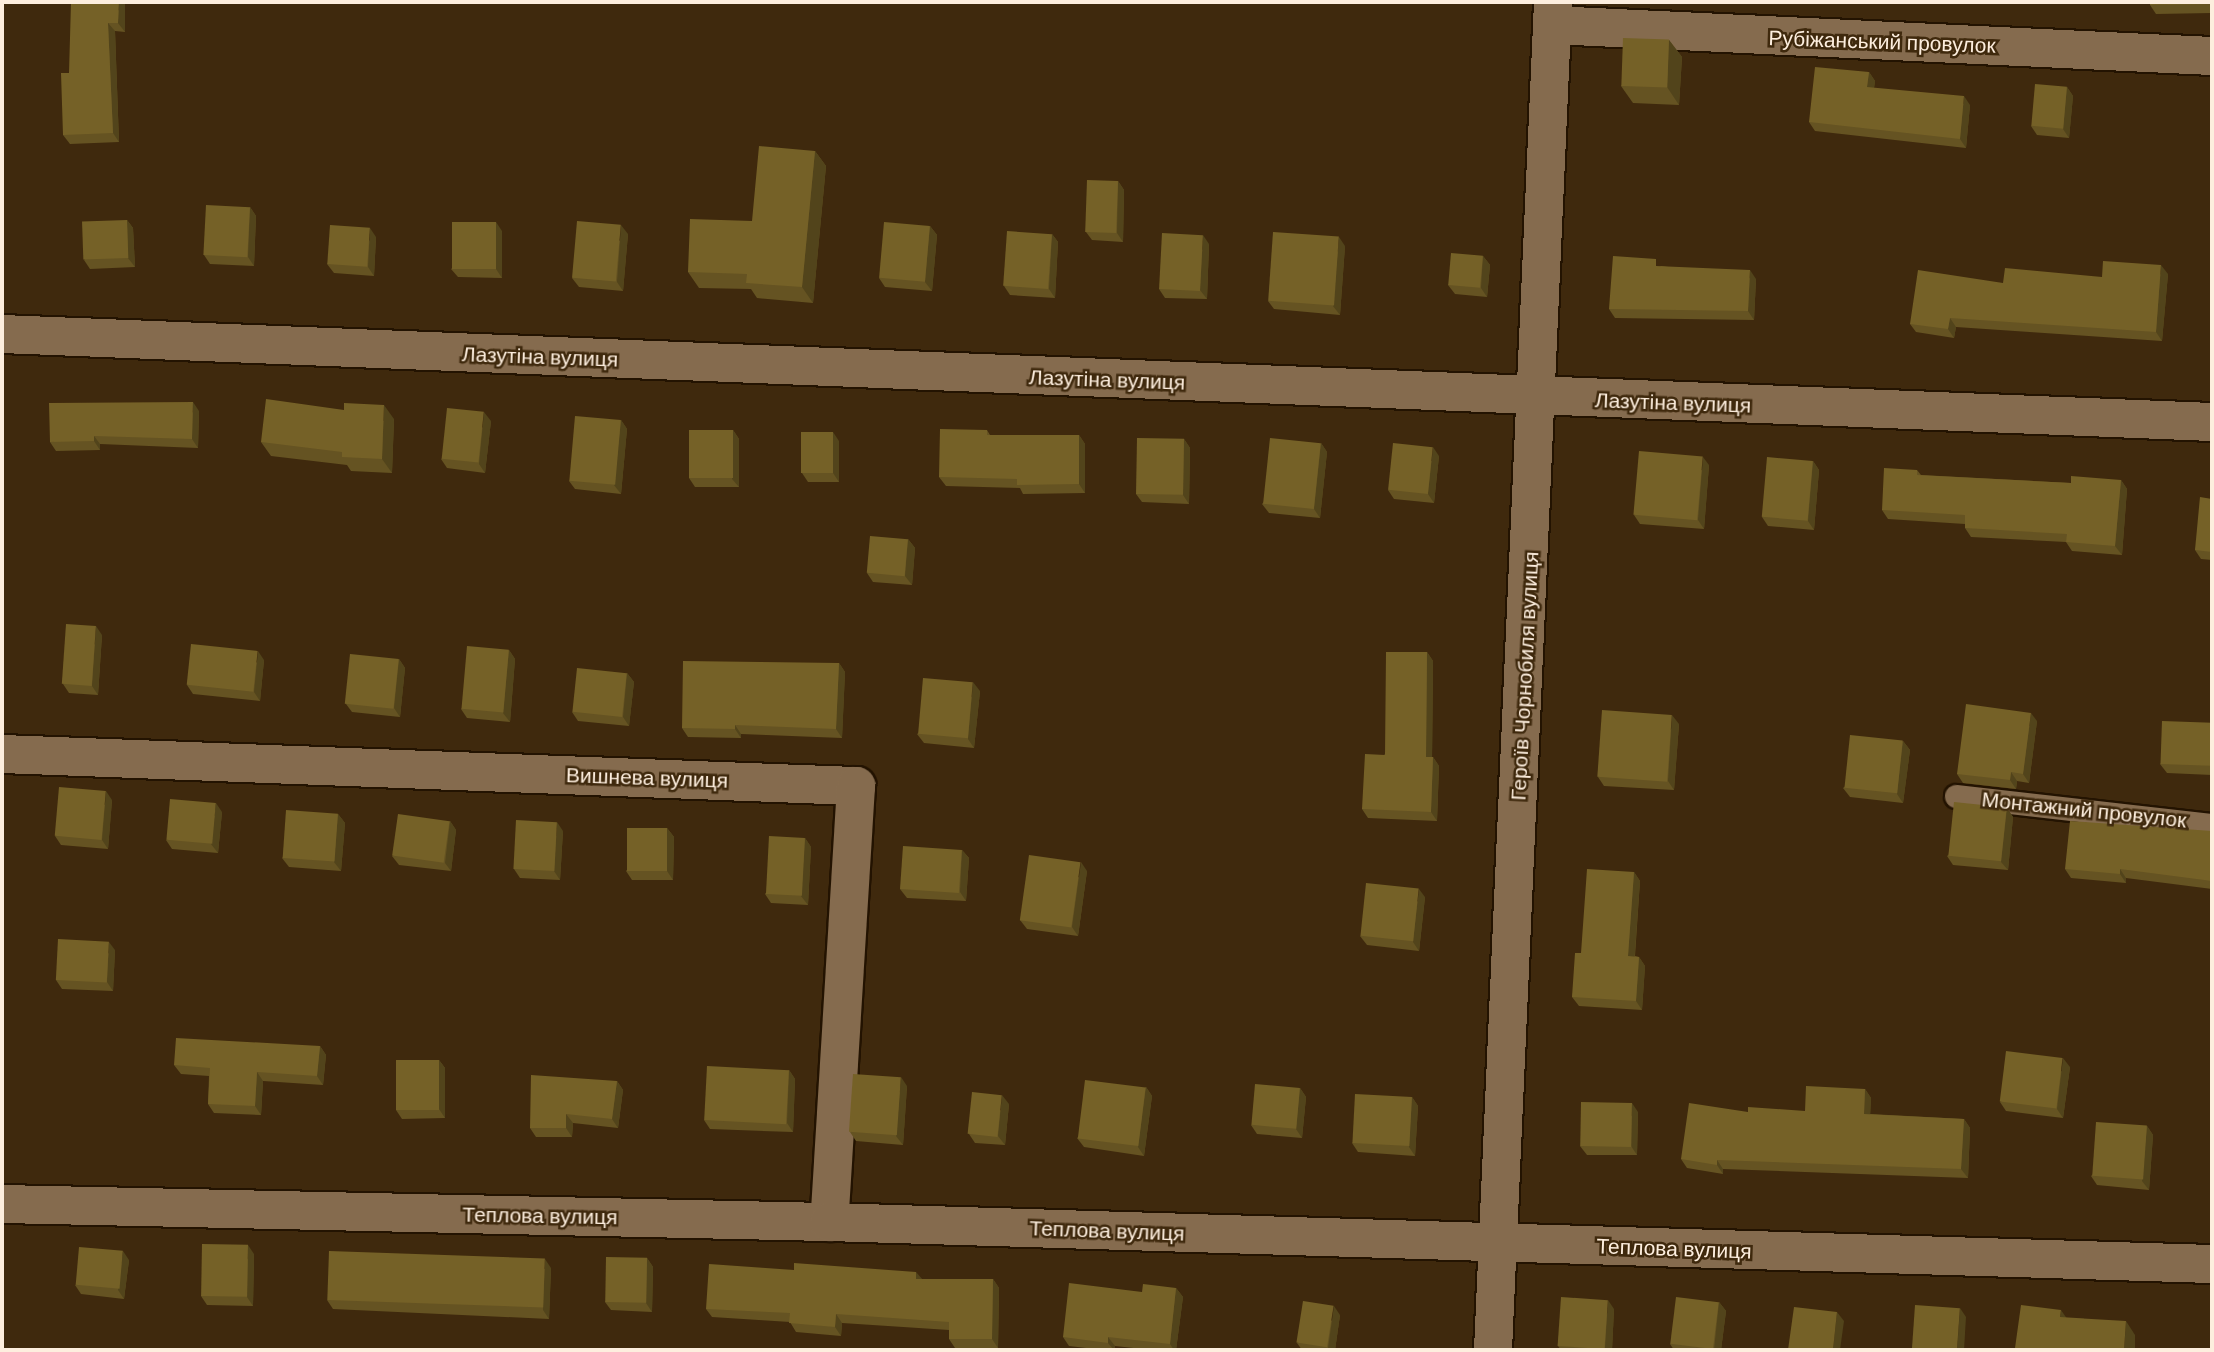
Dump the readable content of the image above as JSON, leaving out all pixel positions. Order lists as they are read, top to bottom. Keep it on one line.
{"streets":{"street":["Рубіжанський провулок","Лазутіна вулиця","Героїв Чорнобиля вулиця","Вишнева вулиця","Теплова вулиця"],"lane":["Монтажний провулок"]},"crossings":[["Рубіжанський провулок","Героїв Чорнобиля вулиця"],["Лазутіна вулиця","Героїв Чорнобиля вулиця"],["Героїв Чорнобиля вулиця","Теплова вулиця"],["Вишнева вулиця","Теплова вулиця"]]}
